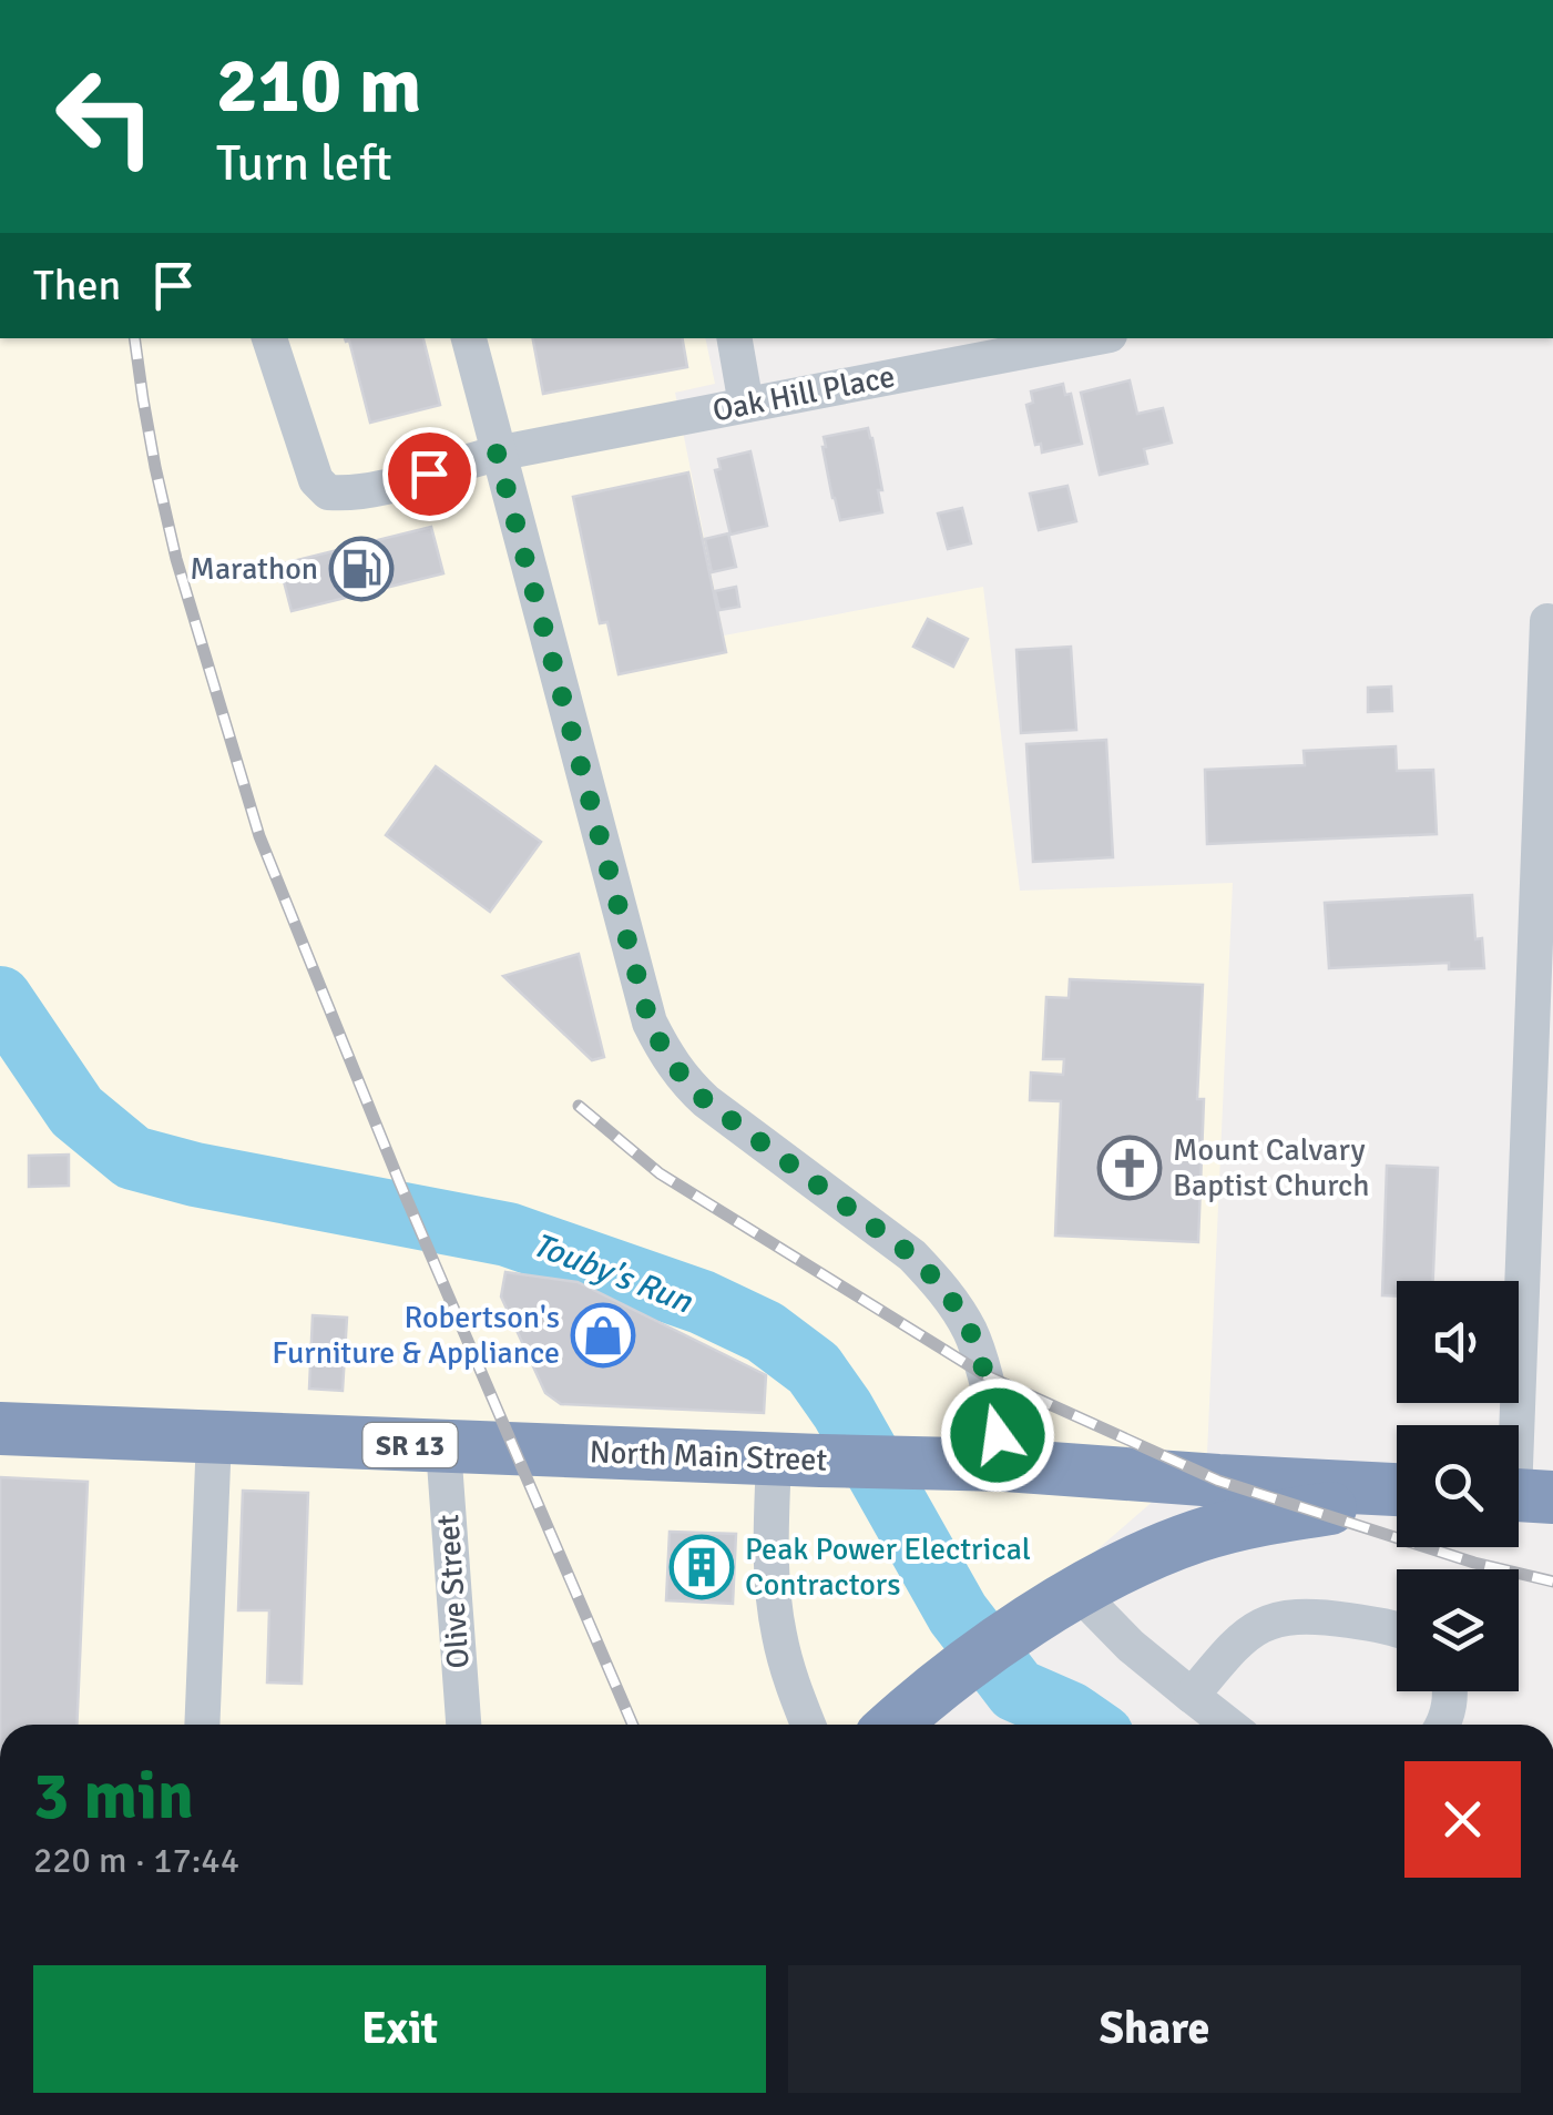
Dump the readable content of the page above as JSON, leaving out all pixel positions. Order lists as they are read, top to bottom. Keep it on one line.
{"streets":{"highway":["SR 13","North Main Street"],"street":["Oak Hill Place","Olive Street"]},"crossings":[["North Main Street","Olive Street"]],"water":["Touby's Run"],"places":{"fuel station":["Marathon"],"church":["Mount Calvary Baptist Church"],"shop":["Robertson's Furniture & Appliance"],"building":["Peak Power Electrical Contractors"]},"page":{"turn":["210 m","Turn left"],"then":"Then","heading":["3 min","220 m · 17:44"],"buttons":["Exit","Share"]}}
